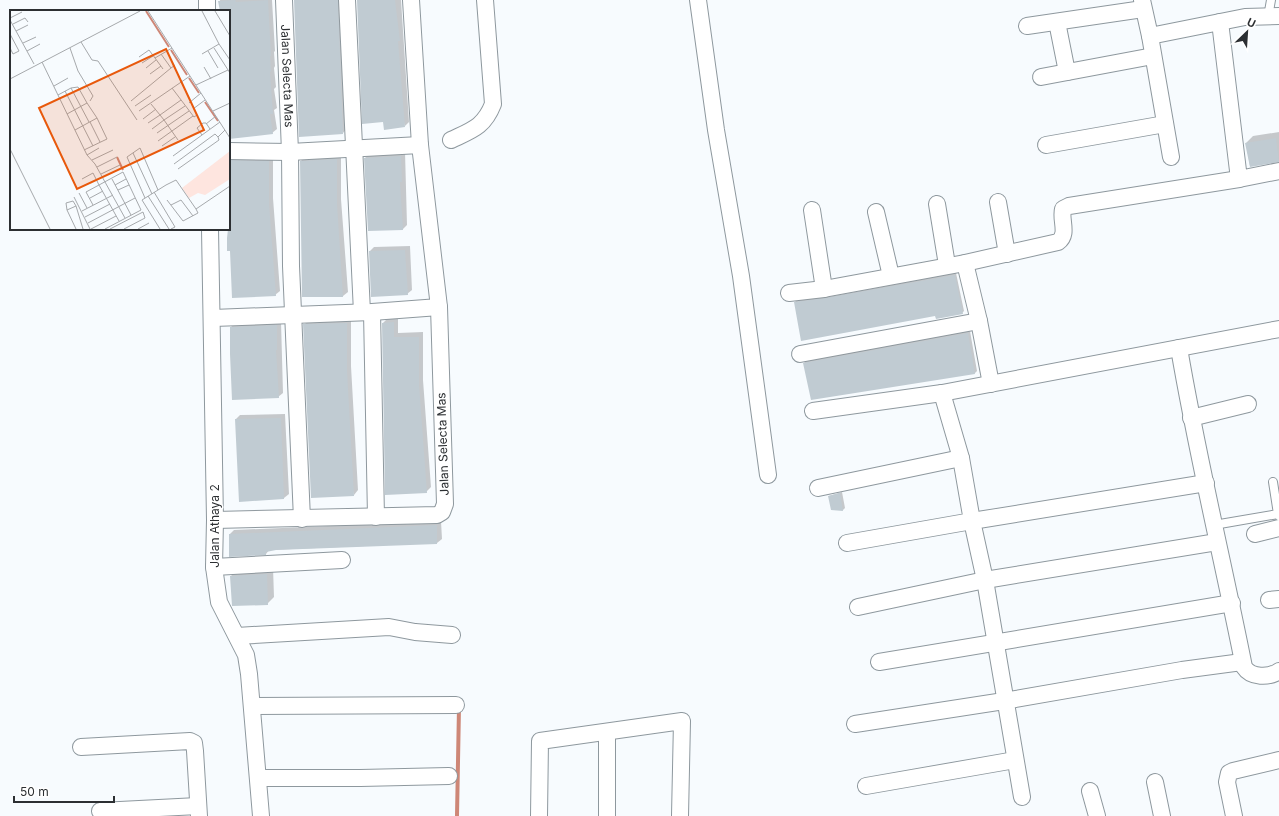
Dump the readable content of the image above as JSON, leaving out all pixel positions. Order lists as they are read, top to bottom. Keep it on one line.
{"streets":{"street":["Jalan Selecta Mas","Jalan Athaya 2"]},"crossings":[["Jalan Selecta Mas","Jalan Athaya 2"]],"scale_bar":"50 m","north":"top right"}
